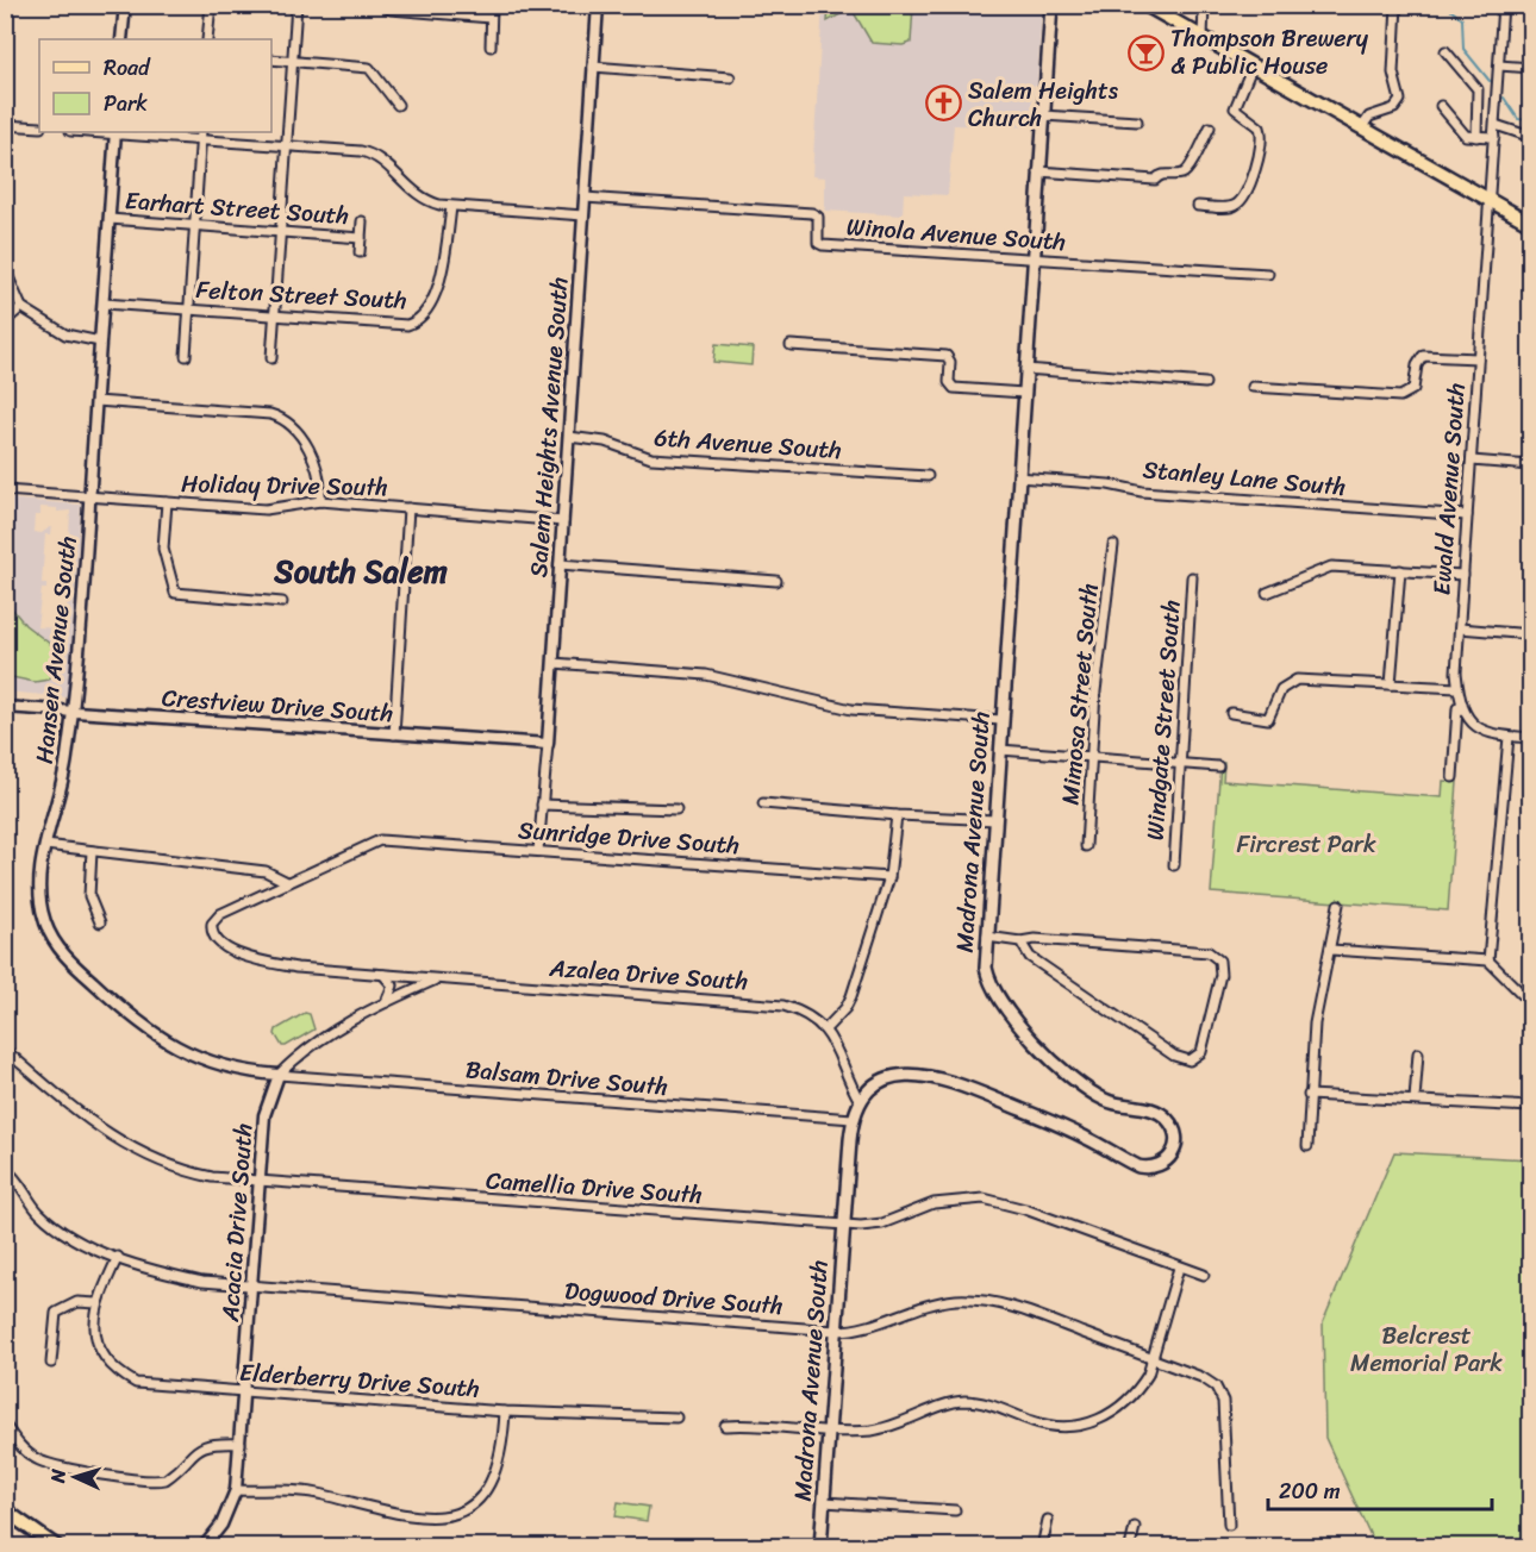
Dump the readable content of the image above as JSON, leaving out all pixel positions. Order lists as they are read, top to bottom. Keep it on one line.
{"streets":{"main road":["Madrona Avenue South"],"street":["Earhart Street South","Winola Avenue South","Felton Street South","Salem Heights Avenue South","6th Avenue South","Stanley Lane South","Holiday Drive South","Ewald Avenue South","Hansen Avenue South","Mimosa Street South","Crestview Drive South","Windgate Street South","Sunridge Drive South","Azalea Drive South","Balsam Drive South","Camellia Drive South","Acacia Drive South","Dogwood Drive South","Elderberry Drive South"]},"crossings":[["Earhart Street South","Hansen Avenue South"],["Winola Avenue South","Salem Heights Avenue South"],["Winola Avenue South","Madrona Avenue South"],["Felton Street South","Hansen Avenue South"],["Salem Heights Avenue South","6th Avenue South"],["Salem Heights Avenue South","Holiday Drive South"],["Salem Heights Avenue South","Crestview Drive South"],["Salem Heights Avenue South","Sunridge Drive South"],["Stanley Lane South","Ewald Avenue South"],["Stanley Lane South","Madrona Avenue South"],["Holiday Drive South","Hansen Avenue South"],["Hansen Avenue South","Crestview Drive South"],["Hansen Avenue South","Balsam Drive South"],["Hansen Avenue South","Acacia Drive South"],["Madrona Avenue South","Azalea Drive South"],["Madrona Avenue South","Balsam Drive South"],["Madrona Avenue South","Camellia Drive South"],["Madrona Avenue South","Dogwood Drive South"],["Sunridge Drive South","Azalea Drive South"],["Azalea Drive South","Acacia Drive South"],["Balsam Drive South","Acacia Drive South"],["Camellia Drive South","Acacia Drive South"],["Acacia Drive South","Dogwood Drive South"],["Acacia Drive South","Elderberry Drive South"],["Dogwood Drive South","Elderberry Drive South"]],"districts":["South Salem"],"parks":["Fircrest Park","Belcrest Memorial Park"],"places":{"bar":["Thompson Brewery & Public House"],"church":["Salem Heights Church"]},"legend":["Road","Park"],"scale_bar":"200 m","north":"left"}
